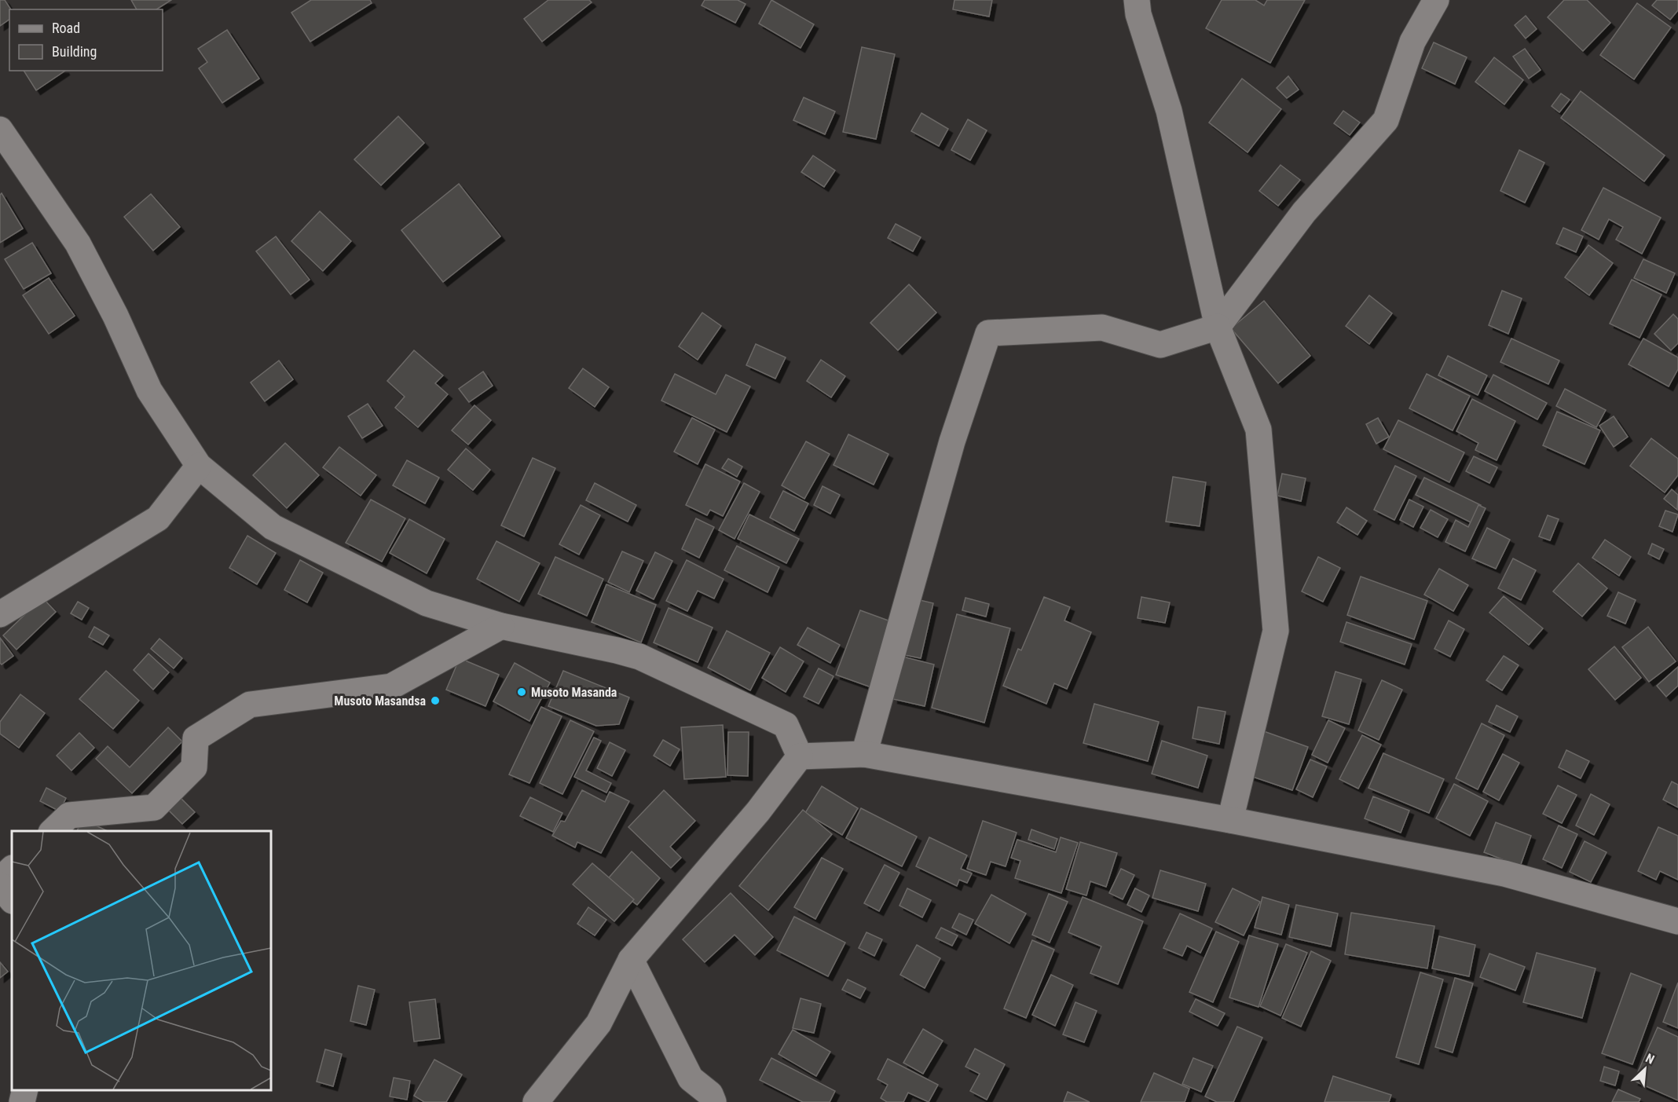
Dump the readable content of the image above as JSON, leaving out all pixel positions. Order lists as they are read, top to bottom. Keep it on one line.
{"places":["Musoto Masanda","Musoto Masandsa"],"legend":["Road","Building"],"north":"top right"}
